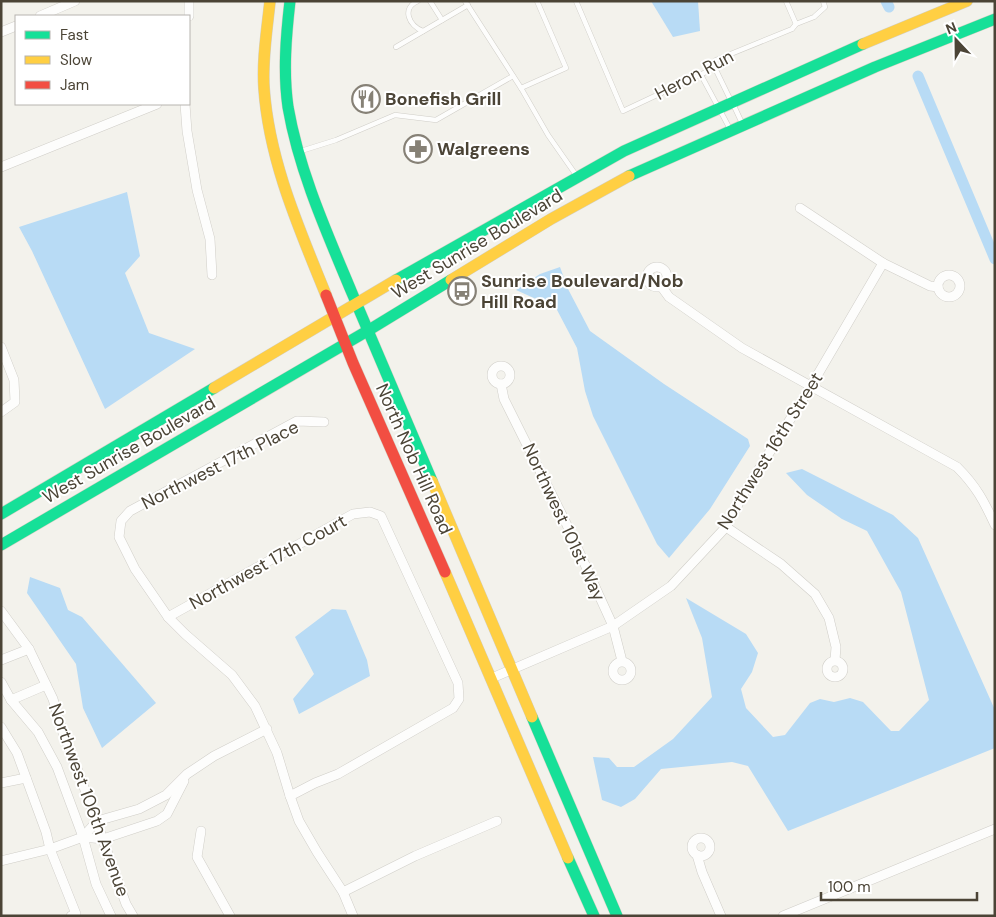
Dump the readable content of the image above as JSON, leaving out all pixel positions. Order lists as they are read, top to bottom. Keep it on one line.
{"streets":{"main road":["West Sunrise Boulevard","North Nob Hill Road"],"street":["Northwest 16th Street","Northwest 17th Place","Northwest 101st Way","Northwest 17th Court","Northwest 106th Avenue"],"lane":["Heron Run"]},"crossings":[["West Sunrise Boulevard","North Nob Hill Road"],["Northwest 16th Street","North Nob Hill Road"],["Northwest 16th Street","Northwest 101st Way"],["Northwest 17th Place","Northwest 17th Court"]],"places":{"restaurant":["Bonefish Grill"],"pharmacy":["Walgreens"],"bus stop":["Sunrise Boulevard/Nob Hill Road"]},"legend":["Fast","Slow","Jam"],"scale_bar":"100 m","north":"top"}
